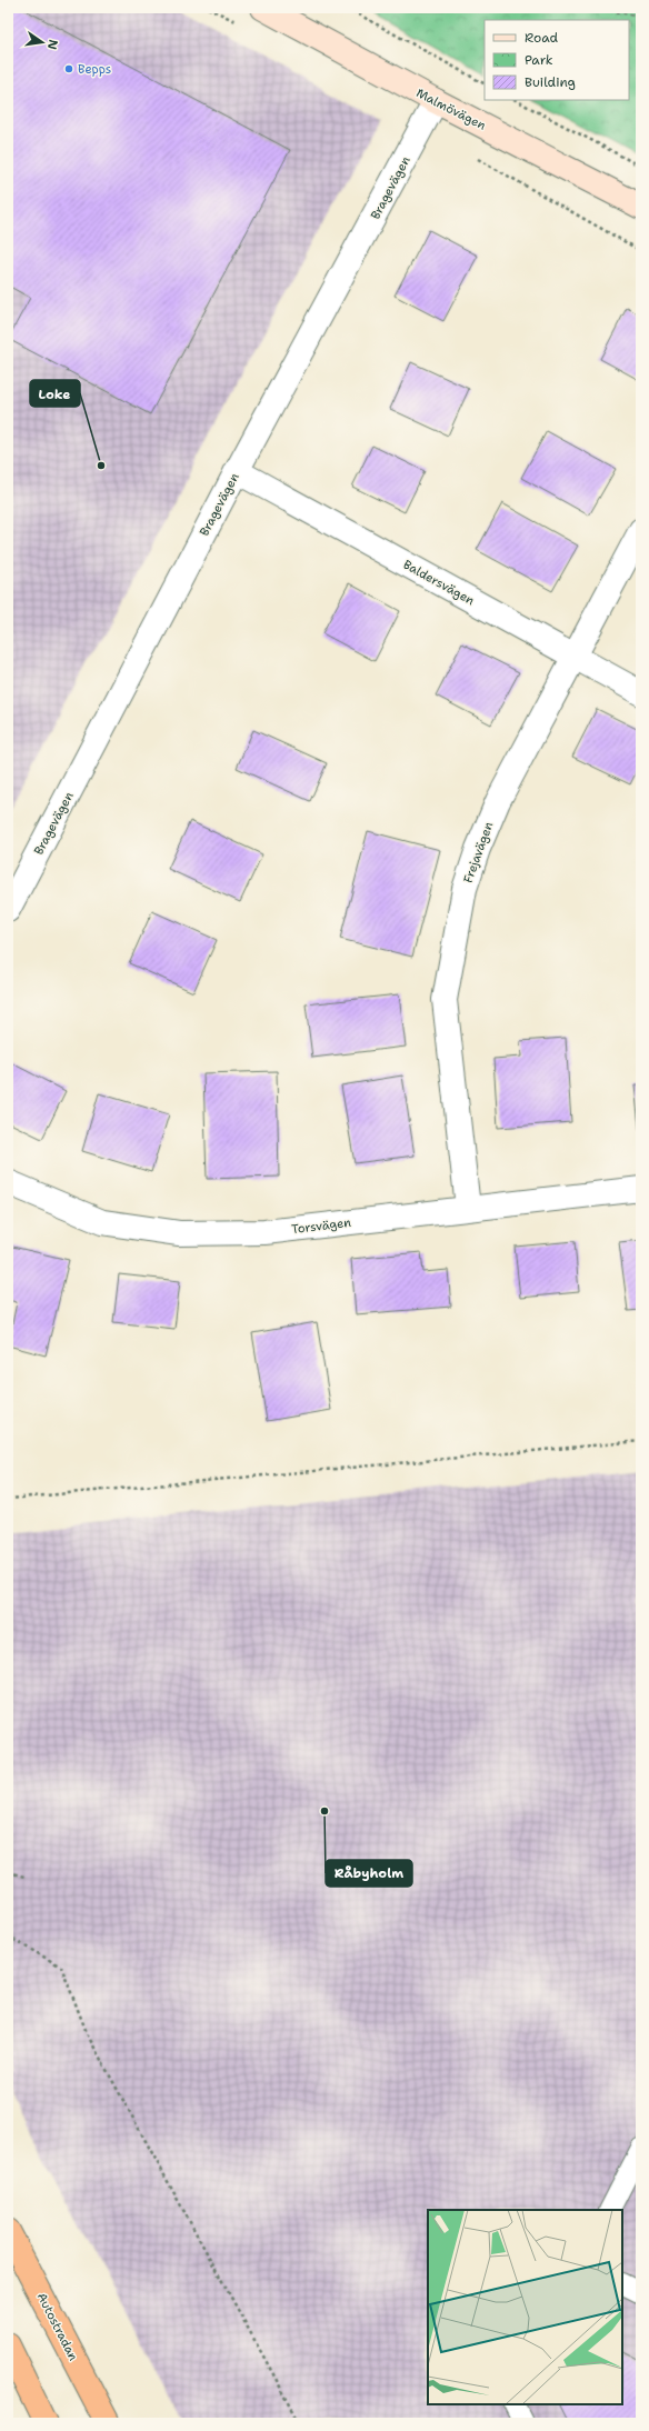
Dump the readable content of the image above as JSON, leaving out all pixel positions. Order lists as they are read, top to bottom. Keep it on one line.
{"streets":{"highway":["Autostradan"],"main road":["Malmövägen"],"street":["Bragevägen","Baldersvägen","Frejavägen","Torsvägen"]},"crossings":[["Malmövägen","Bragevägen"],["Bragevägen","Baldersvägen"],["Baldersvägen","Frejavägen"],["Frejavägen","Torsvägen"]],"places":["Bepps","Loke","Råbyholm"],"legend":["Road","Park","Building"],"north":"right"}
